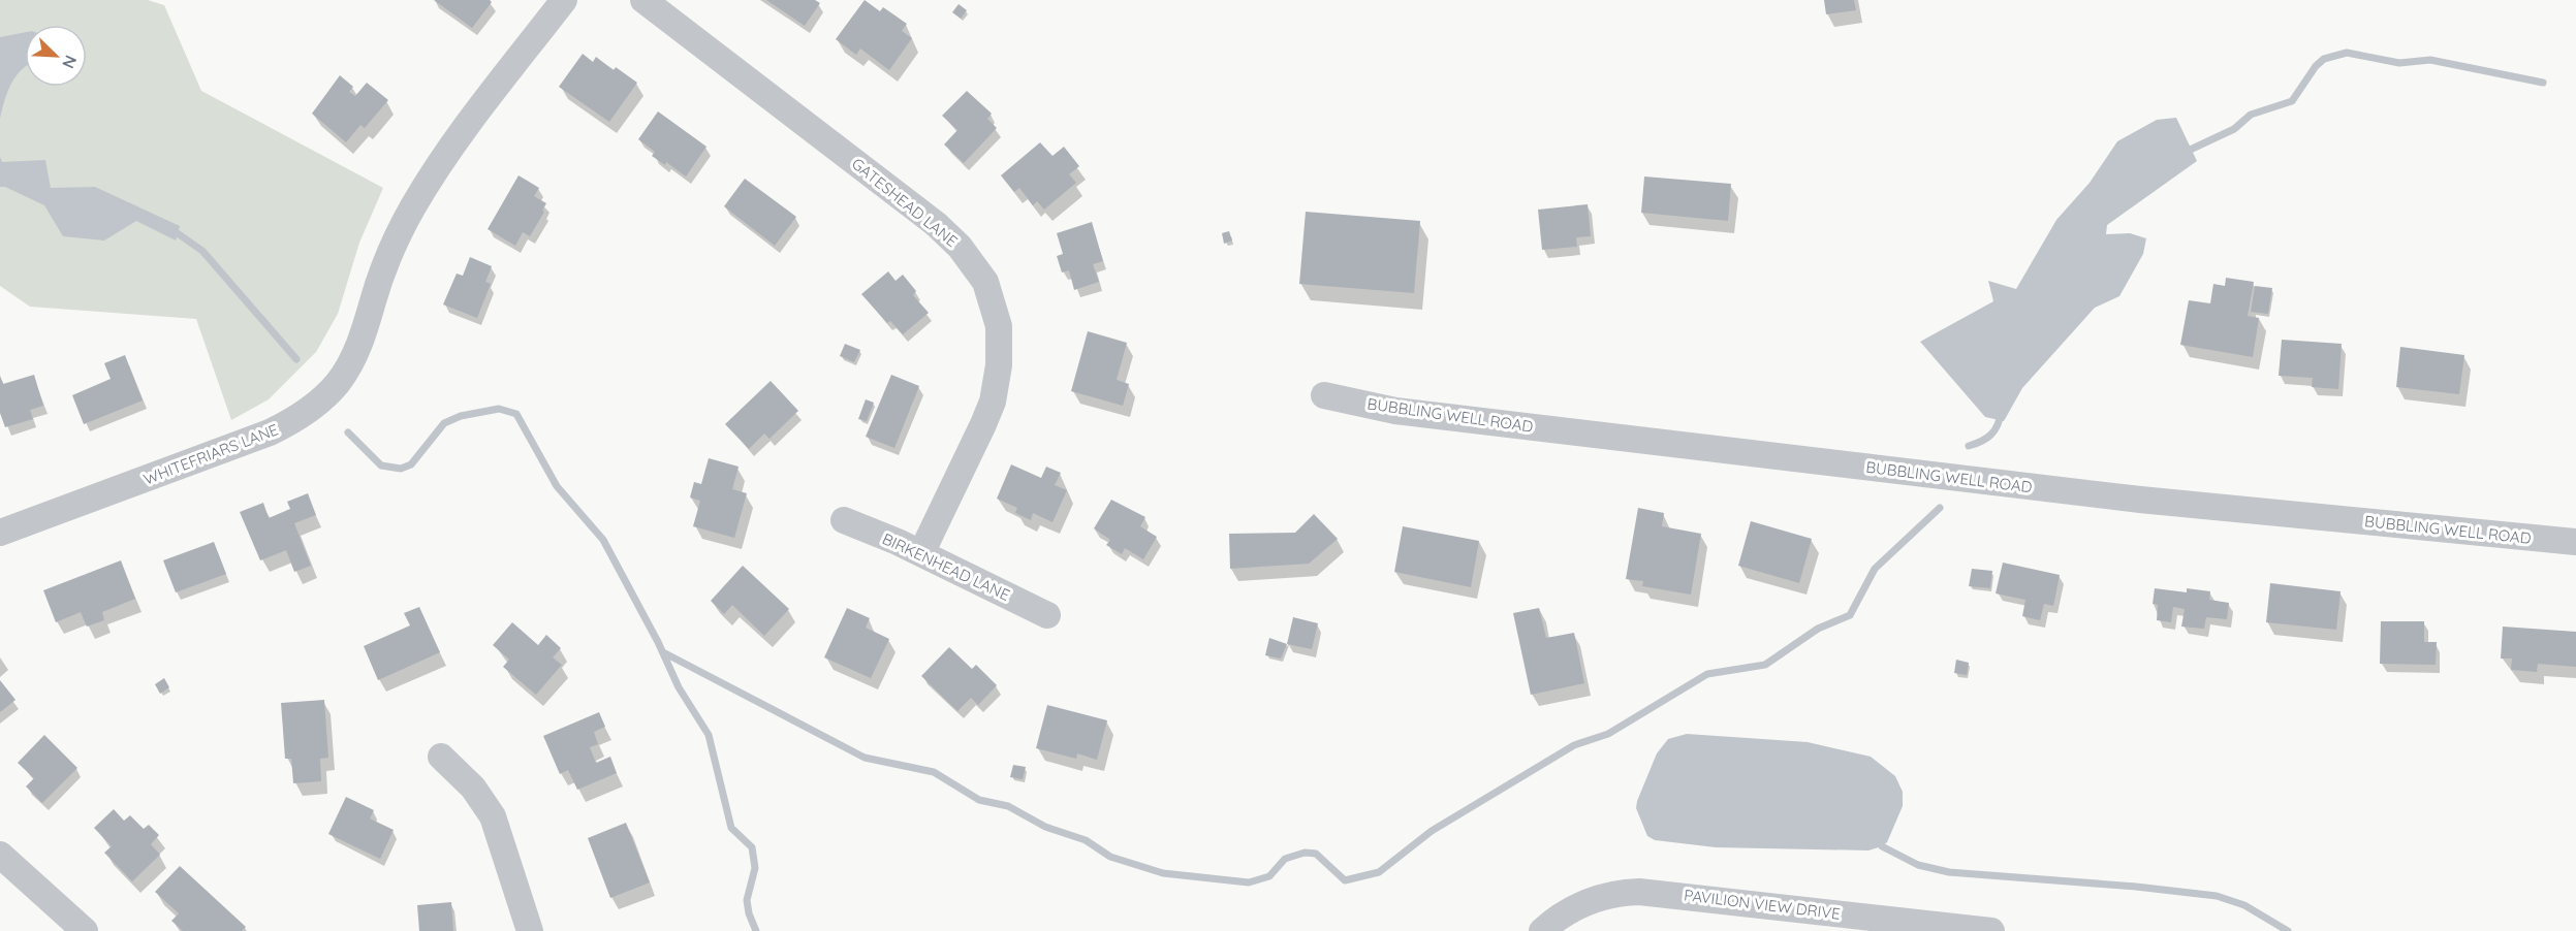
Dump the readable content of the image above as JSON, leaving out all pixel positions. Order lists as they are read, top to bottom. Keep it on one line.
{"streets":{"street":["GATESHEAD LANE","BUBBLING WELL ROAD","WHITEFRIARS LANE","BIRKENHEAD LANE","PAVILION VIEW DRIVE"]},"crossings":[["GATESHEAD LANE","BIRKENHEAD LANE"]],"north":"bottom right"}
